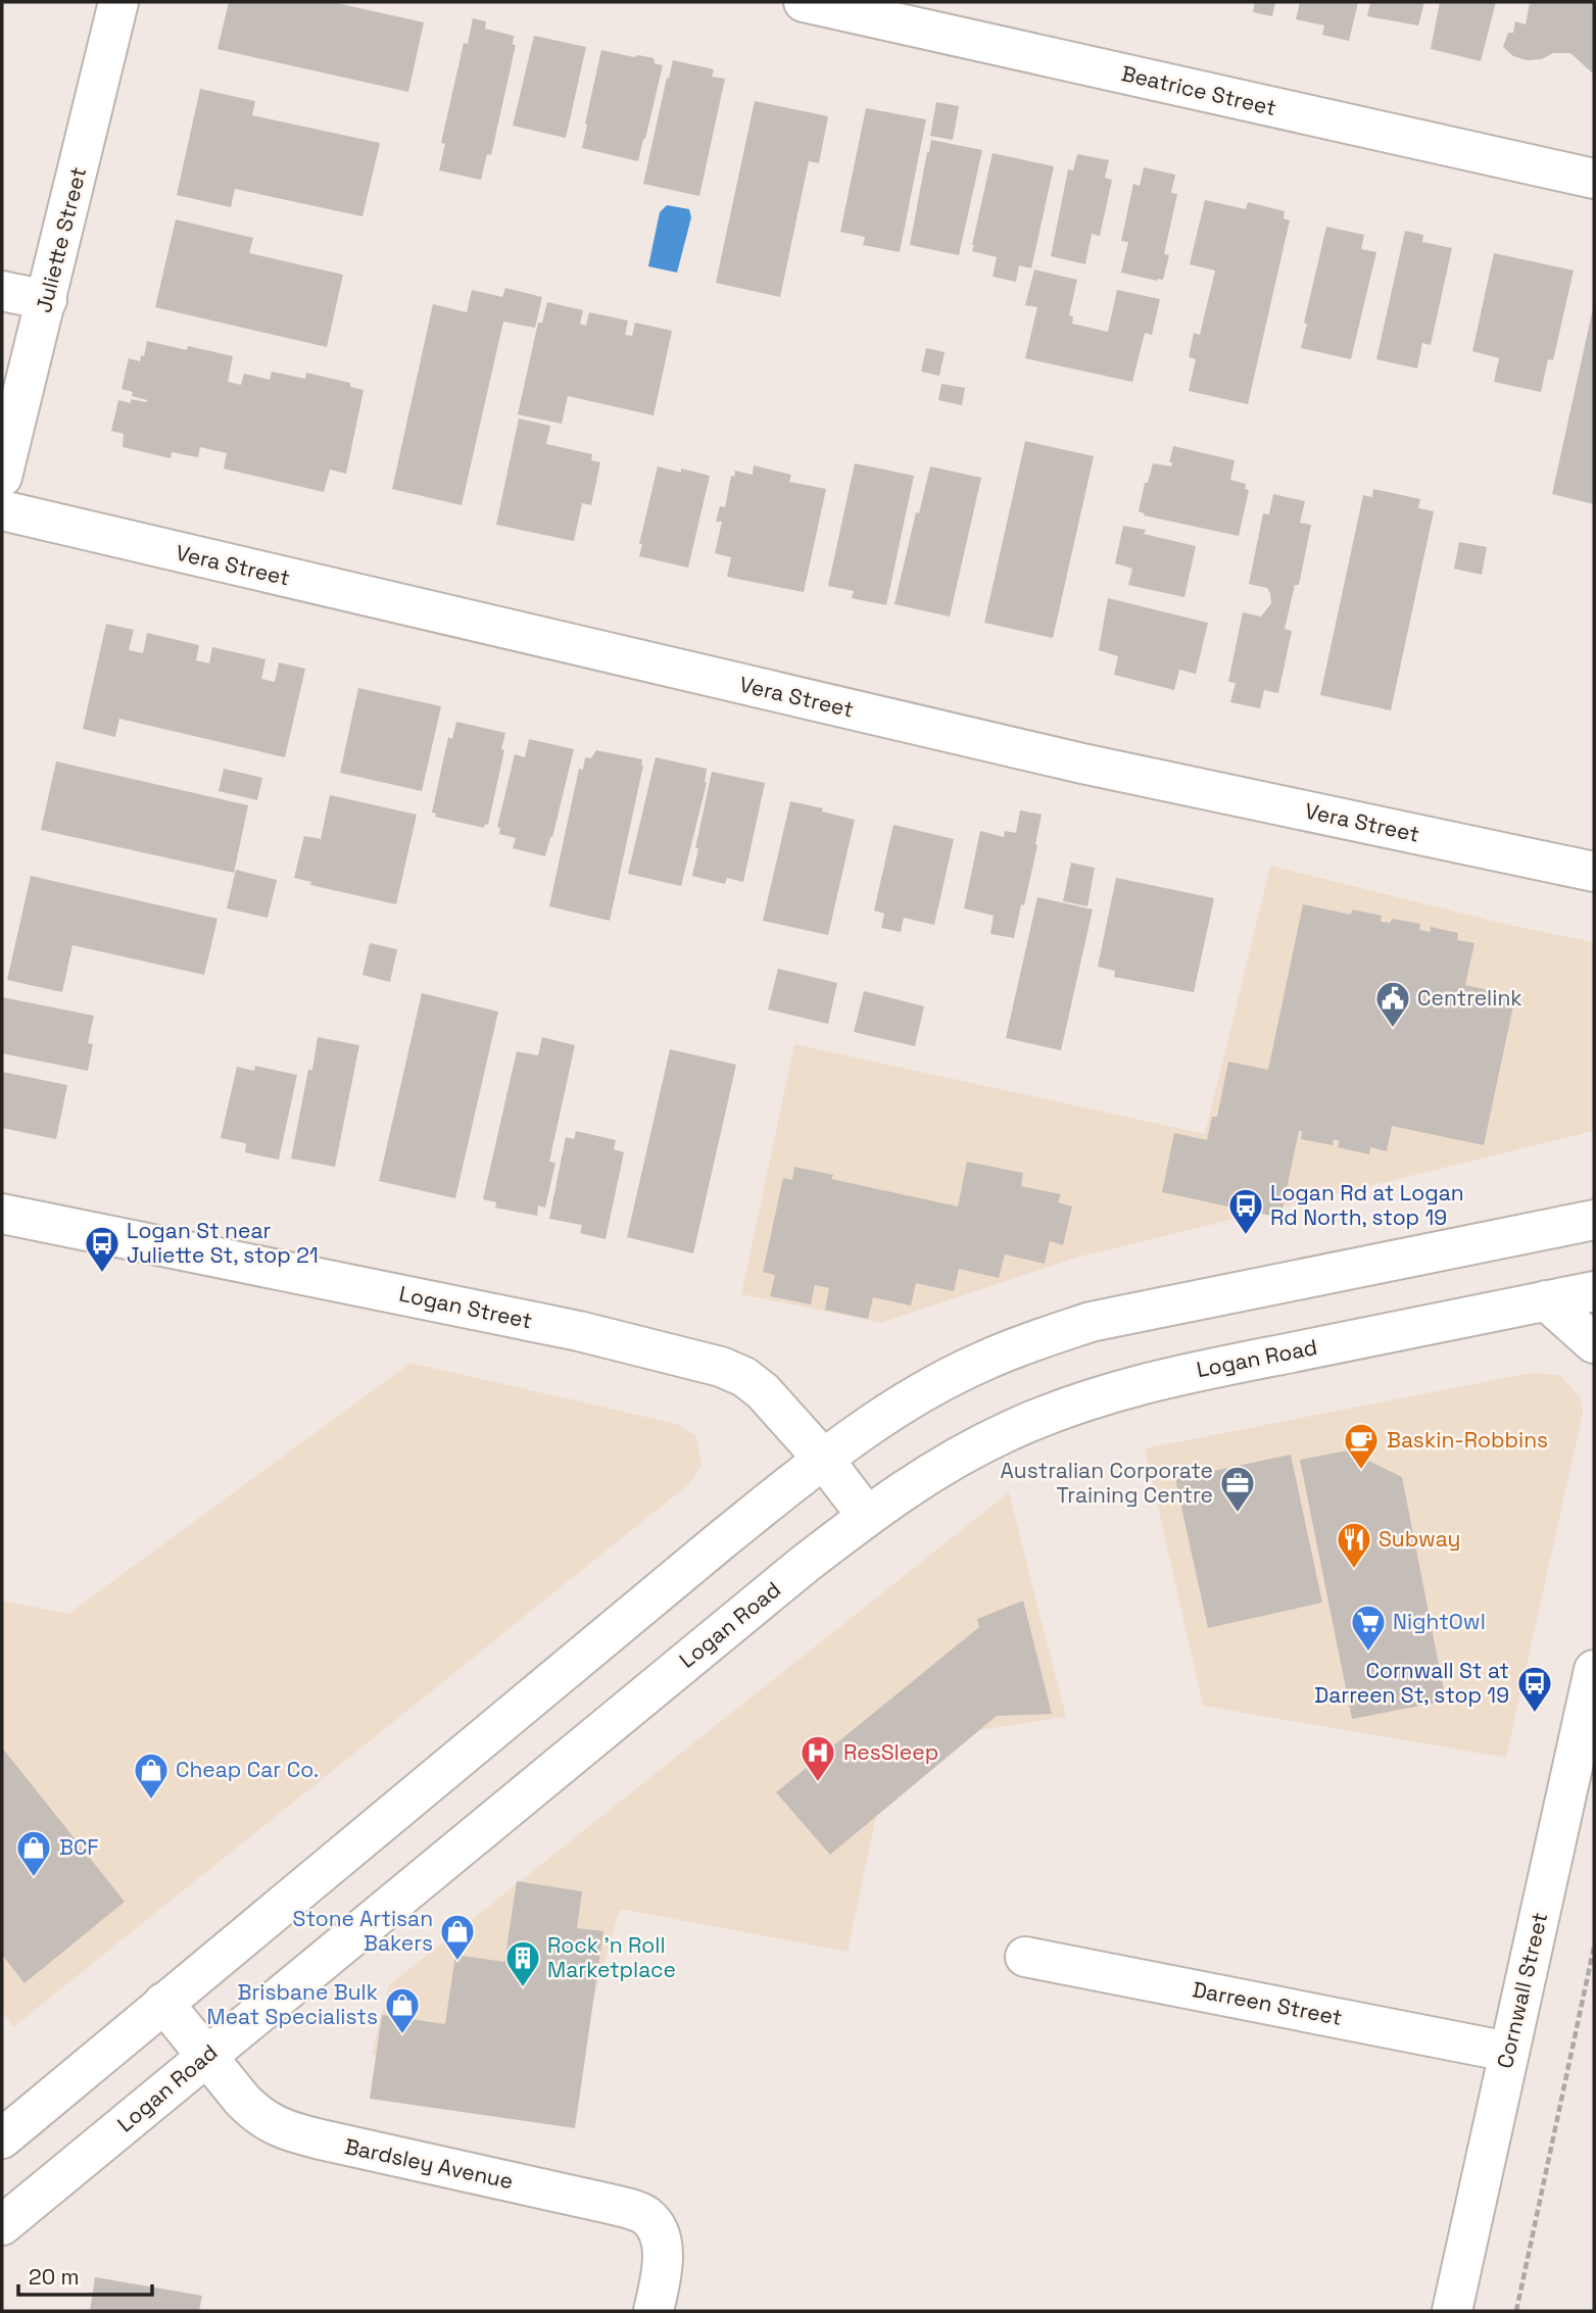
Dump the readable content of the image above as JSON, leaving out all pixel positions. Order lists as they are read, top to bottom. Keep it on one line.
{"streets":{"main road":["Beatrice Street","Juliette Street","Vera Street","Logan Street","Logan Road","Cornwall Street","Darreen Street","Bardsley Avenue"]},"crossings":[["Logan Street","Logan Road"],["Logan Road","Bardsley Avenue"],["Cornwall Street","Darreen Street"]],"places":{"public building":["Centrelink"],"bus stop":["Logan Rd at Logan Rd North, stop 19","Logan St near Juliette St, stop 21","Cornwall St at Darreen St, stop 19"],"cafe":["Baskin-Robbins"],"office":["Australian Corporate Training Centre"],"restaurant":["Subway"],"supermarket":["NightOwl"],"hospital":["ResSleep"],"shop":["Cheap Car Co.","BCF","Stone Artisan Bakers","Brisbane Bulk Meat Specialists"],"building":["Rock 'n Roll Marketplace"]},"scale_bar":"20 m"}
